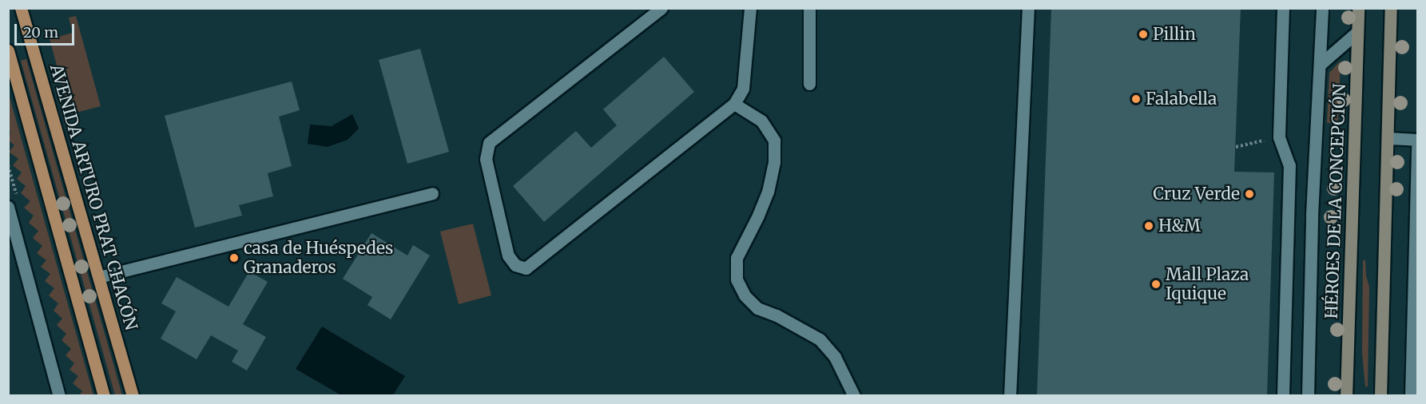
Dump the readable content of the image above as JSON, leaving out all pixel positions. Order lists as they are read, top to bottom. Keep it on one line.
{"streets":{"main road":["AVENIDA ARTURO PRAT CHACÓN","HÉROES DE LA CONCEPCIÓN"]},"places":["Pillin","Falabella","Cruz Verde","H&M","casa de Huéspedes Granaderos","Mall Plaza Iquique"],"scale_bar":"20 m"}
